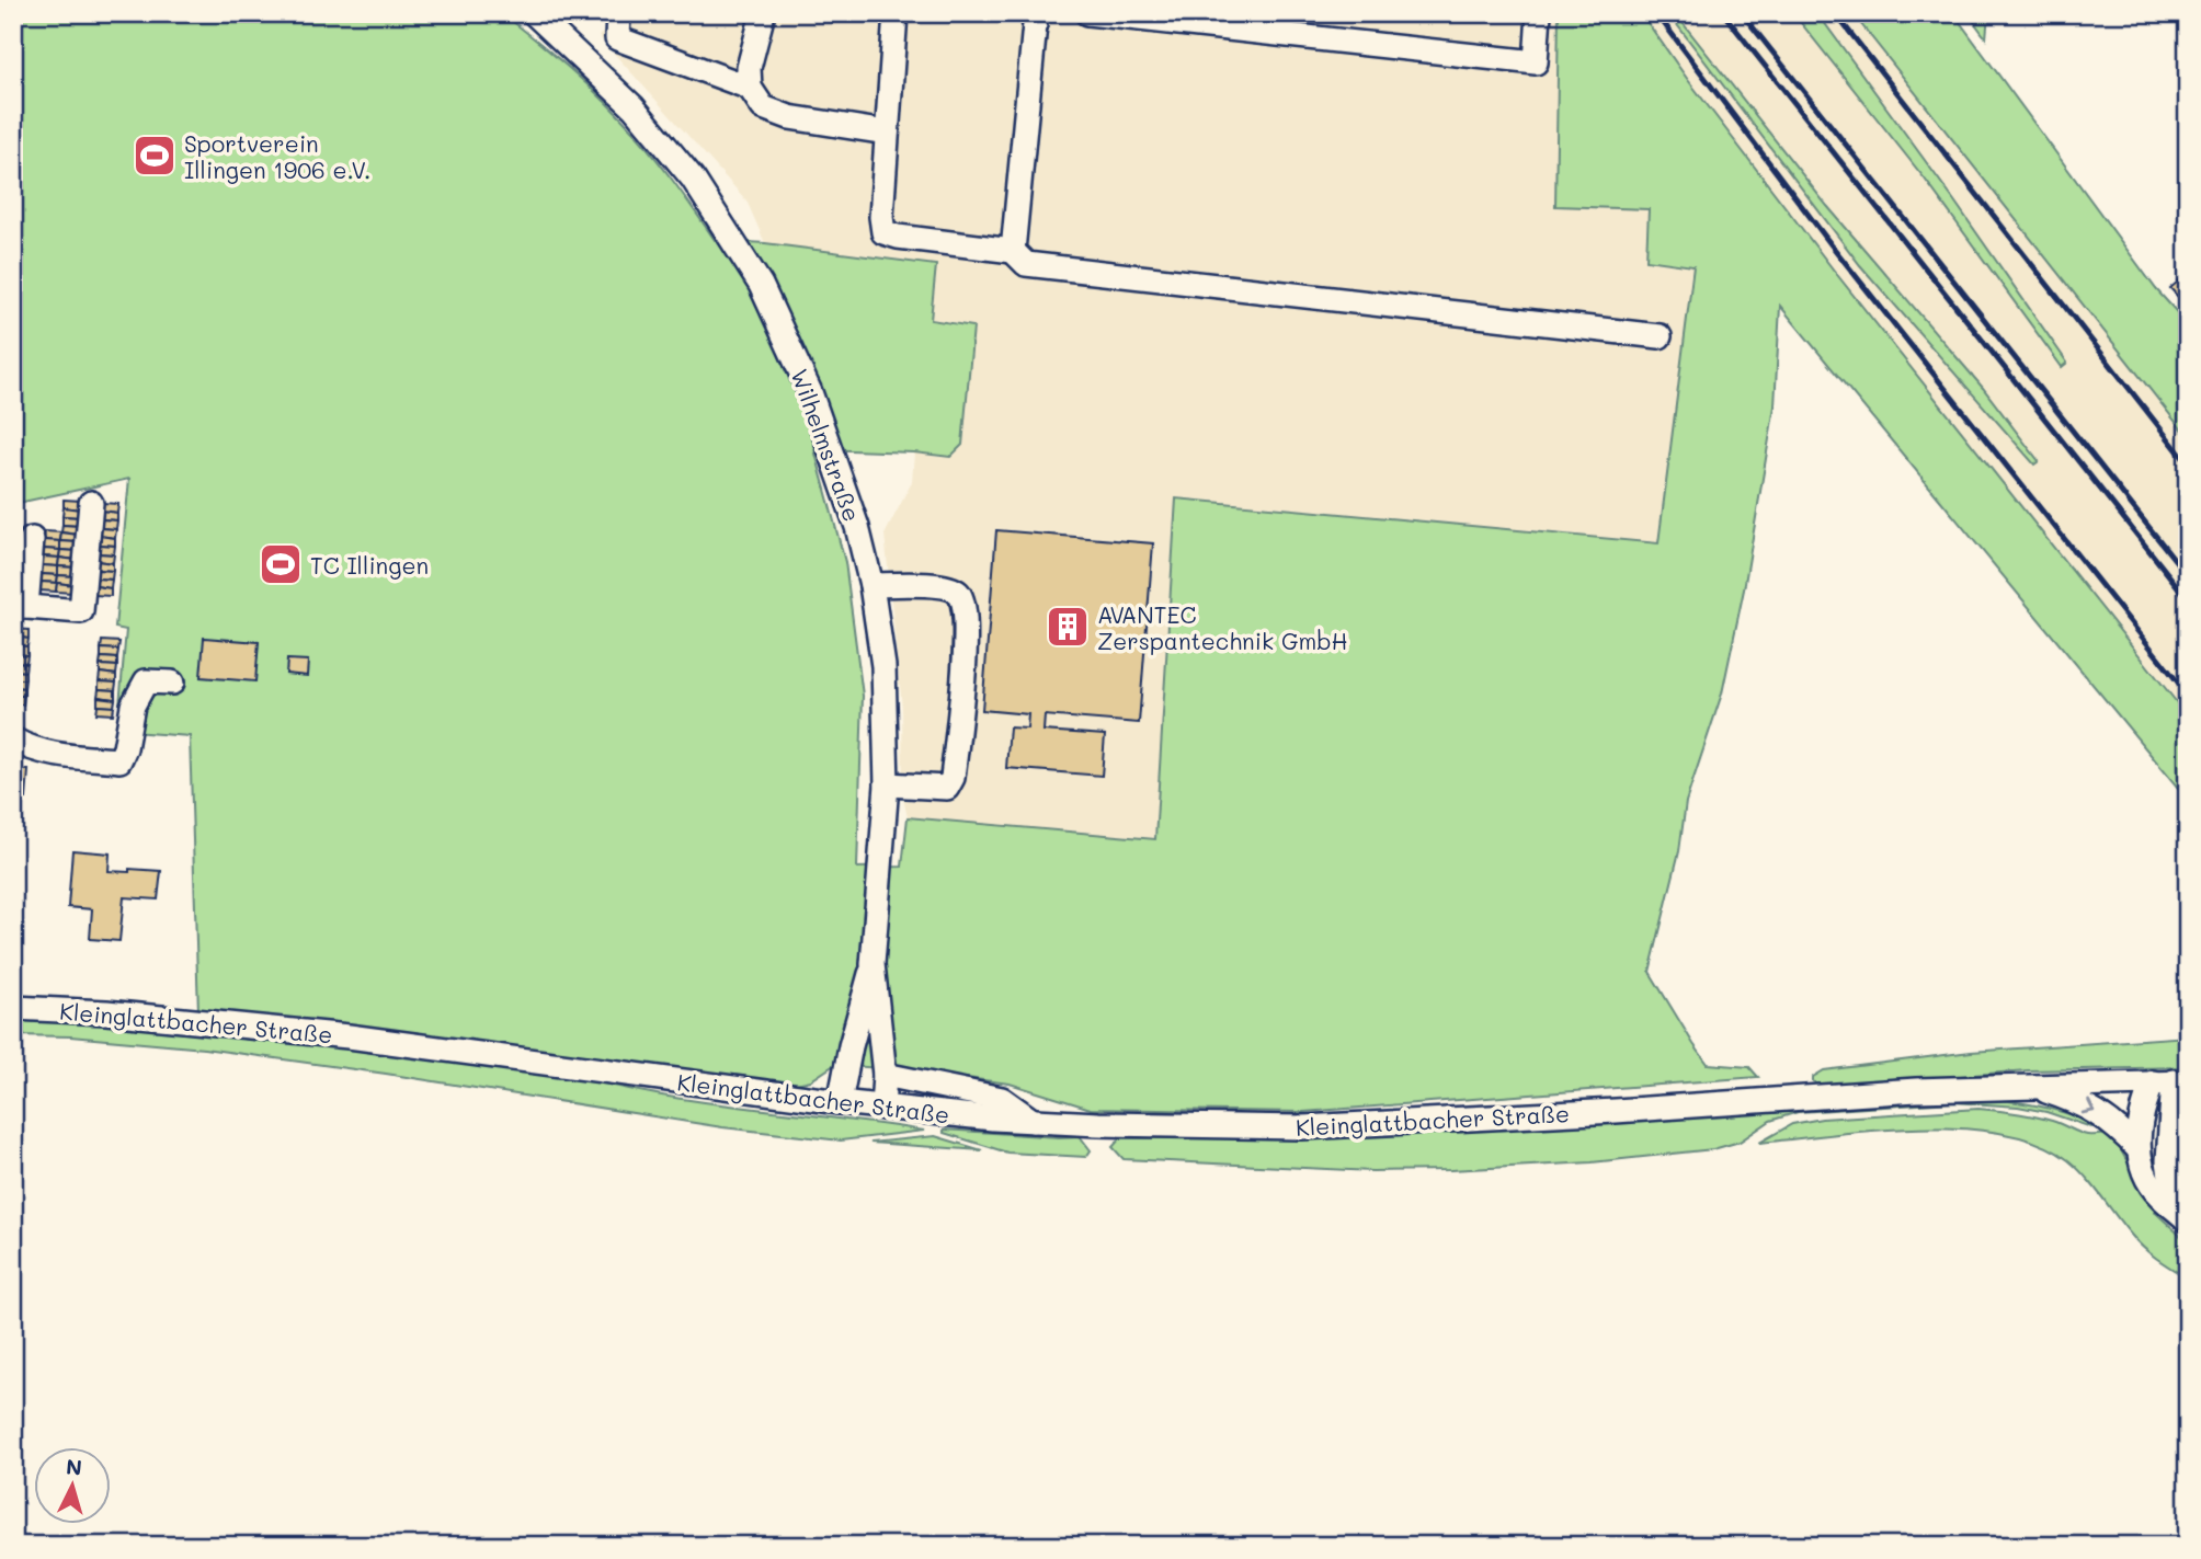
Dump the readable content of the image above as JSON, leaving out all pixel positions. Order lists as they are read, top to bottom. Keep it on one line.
{"streets":{"street":["Wilhelmstraße","Kleinglattbacher Straße"]},"crossings":[["Wilhelmstraße","Kleinglattbacher Straße"]],"places":{"sports":["Sportverein Illingen 1906 e.V.","TC Illingen"],"building":["AVANTEC Zerspantechnik GmbH"]},"north":"top"}
